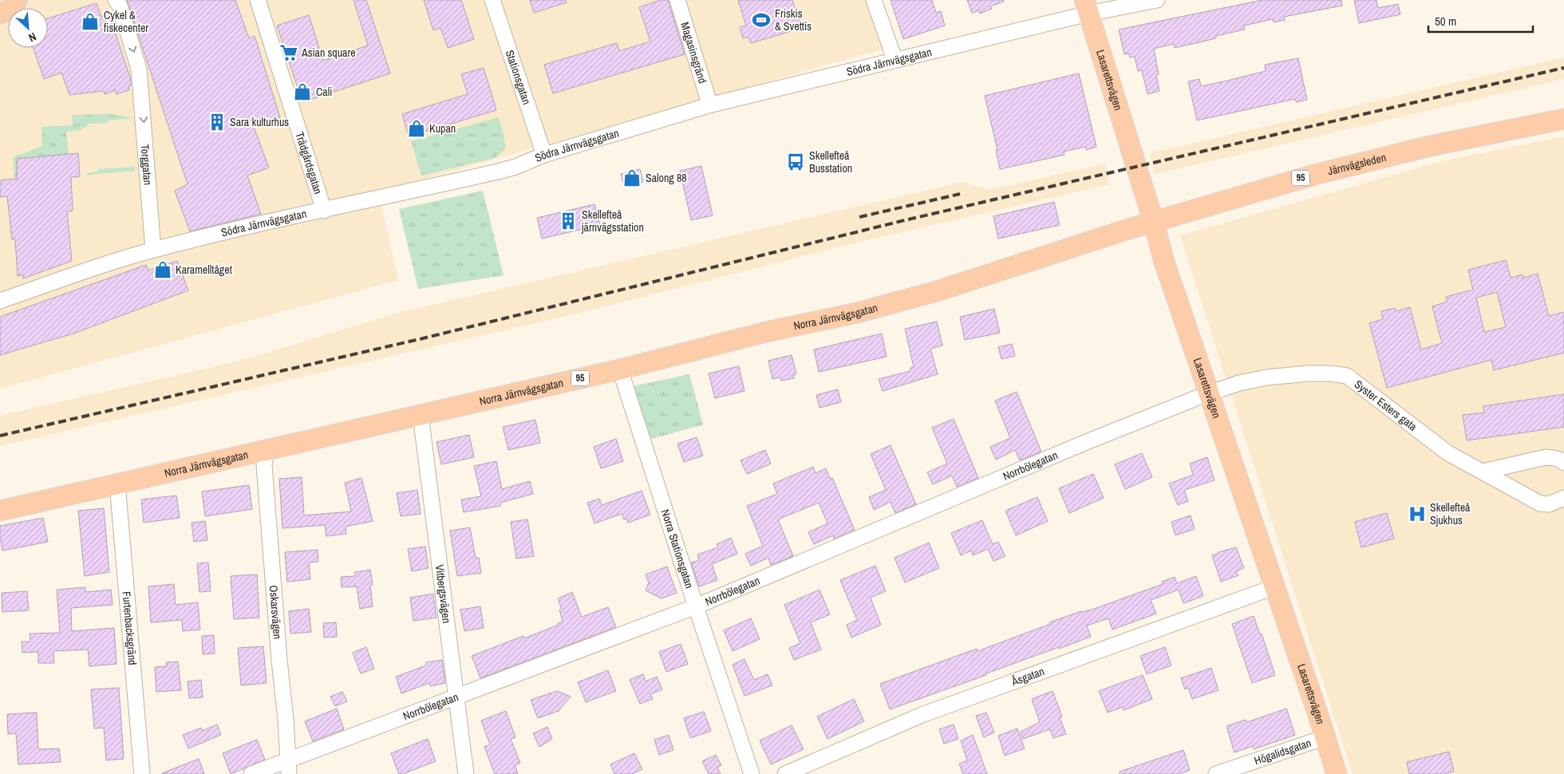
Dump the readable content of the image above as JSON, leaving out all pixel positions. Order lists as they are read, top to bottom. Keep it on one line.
{"streets":{"main road":["Lasarettsvägen","Järnvägsleden","95","Norra Järnvägsgatan"],"street":["Magasinsgränd","Södra Järnvägsgatan","Stationsgatan","Trädgårdsgatan","Torggatan","Syster Esters gata","Norrbölegatan","Norra Stationsgatan","Vitbergsvägen","Oskarsvägen","Furtenbacksgränd","Åsgatan","Högalidsgatan"]},"crossings":[["Magasinsgränd","Södra Järnvägsgatan"],["Södra Järnvägsgatan","Stationsgatan"],["Södra Järnvägsgatan","Lasarettsvägen"],["Södra Järnvägsgatan","Trädgårdsgatan"],["Södra Järnvägsgatan","Torggatan"],["Lasarettsvägen","Järnvägsleden"],["Lasarettsvägen","Norra Järnvägsgatan"],["Lasarettsvägen","Syster Esters gata"],["Lasarettsvägen","Norrbölegatan"],["Lasarettsvägen","Åsgatan"],["Lasarettsvägen","Högalidsgatan"],["Järnvägsleden","Norra Järnvägsgatan"],["Norra Järnvägsgatan","Norra Stationsgatan"],["Norra Järnvägsgatan","Vitbergsvägen"],["Norra Järnvägsgatan","Oskarsvägen"],["Norra Järnvägsgatan","Furtenbacksgränd"],["Syster Esters gata","Norrbölegatan"],["Norrbölegatan","Norra Stationsgatan"],["Norrbölegatan","Vitbergsvägen"],["Norrbölegatan","Oskarsvägen"]],"one_way":["Torggatan"],"places":{"sports":["Friskis & Svettis"],"shop":["Cykel & fiskecenter","Cali","Kupan","Salong 88","Karamelltåget"],"supermarket":["Asian square"],"building":["Sara kulturhus","Skellefteå järnvägsstation"],"bus stop":["Skellefteå Busstation"],"hospital":["Skellefteå Sjukhus"]},"scale_bar":"50 m","north":"bottom right"}
